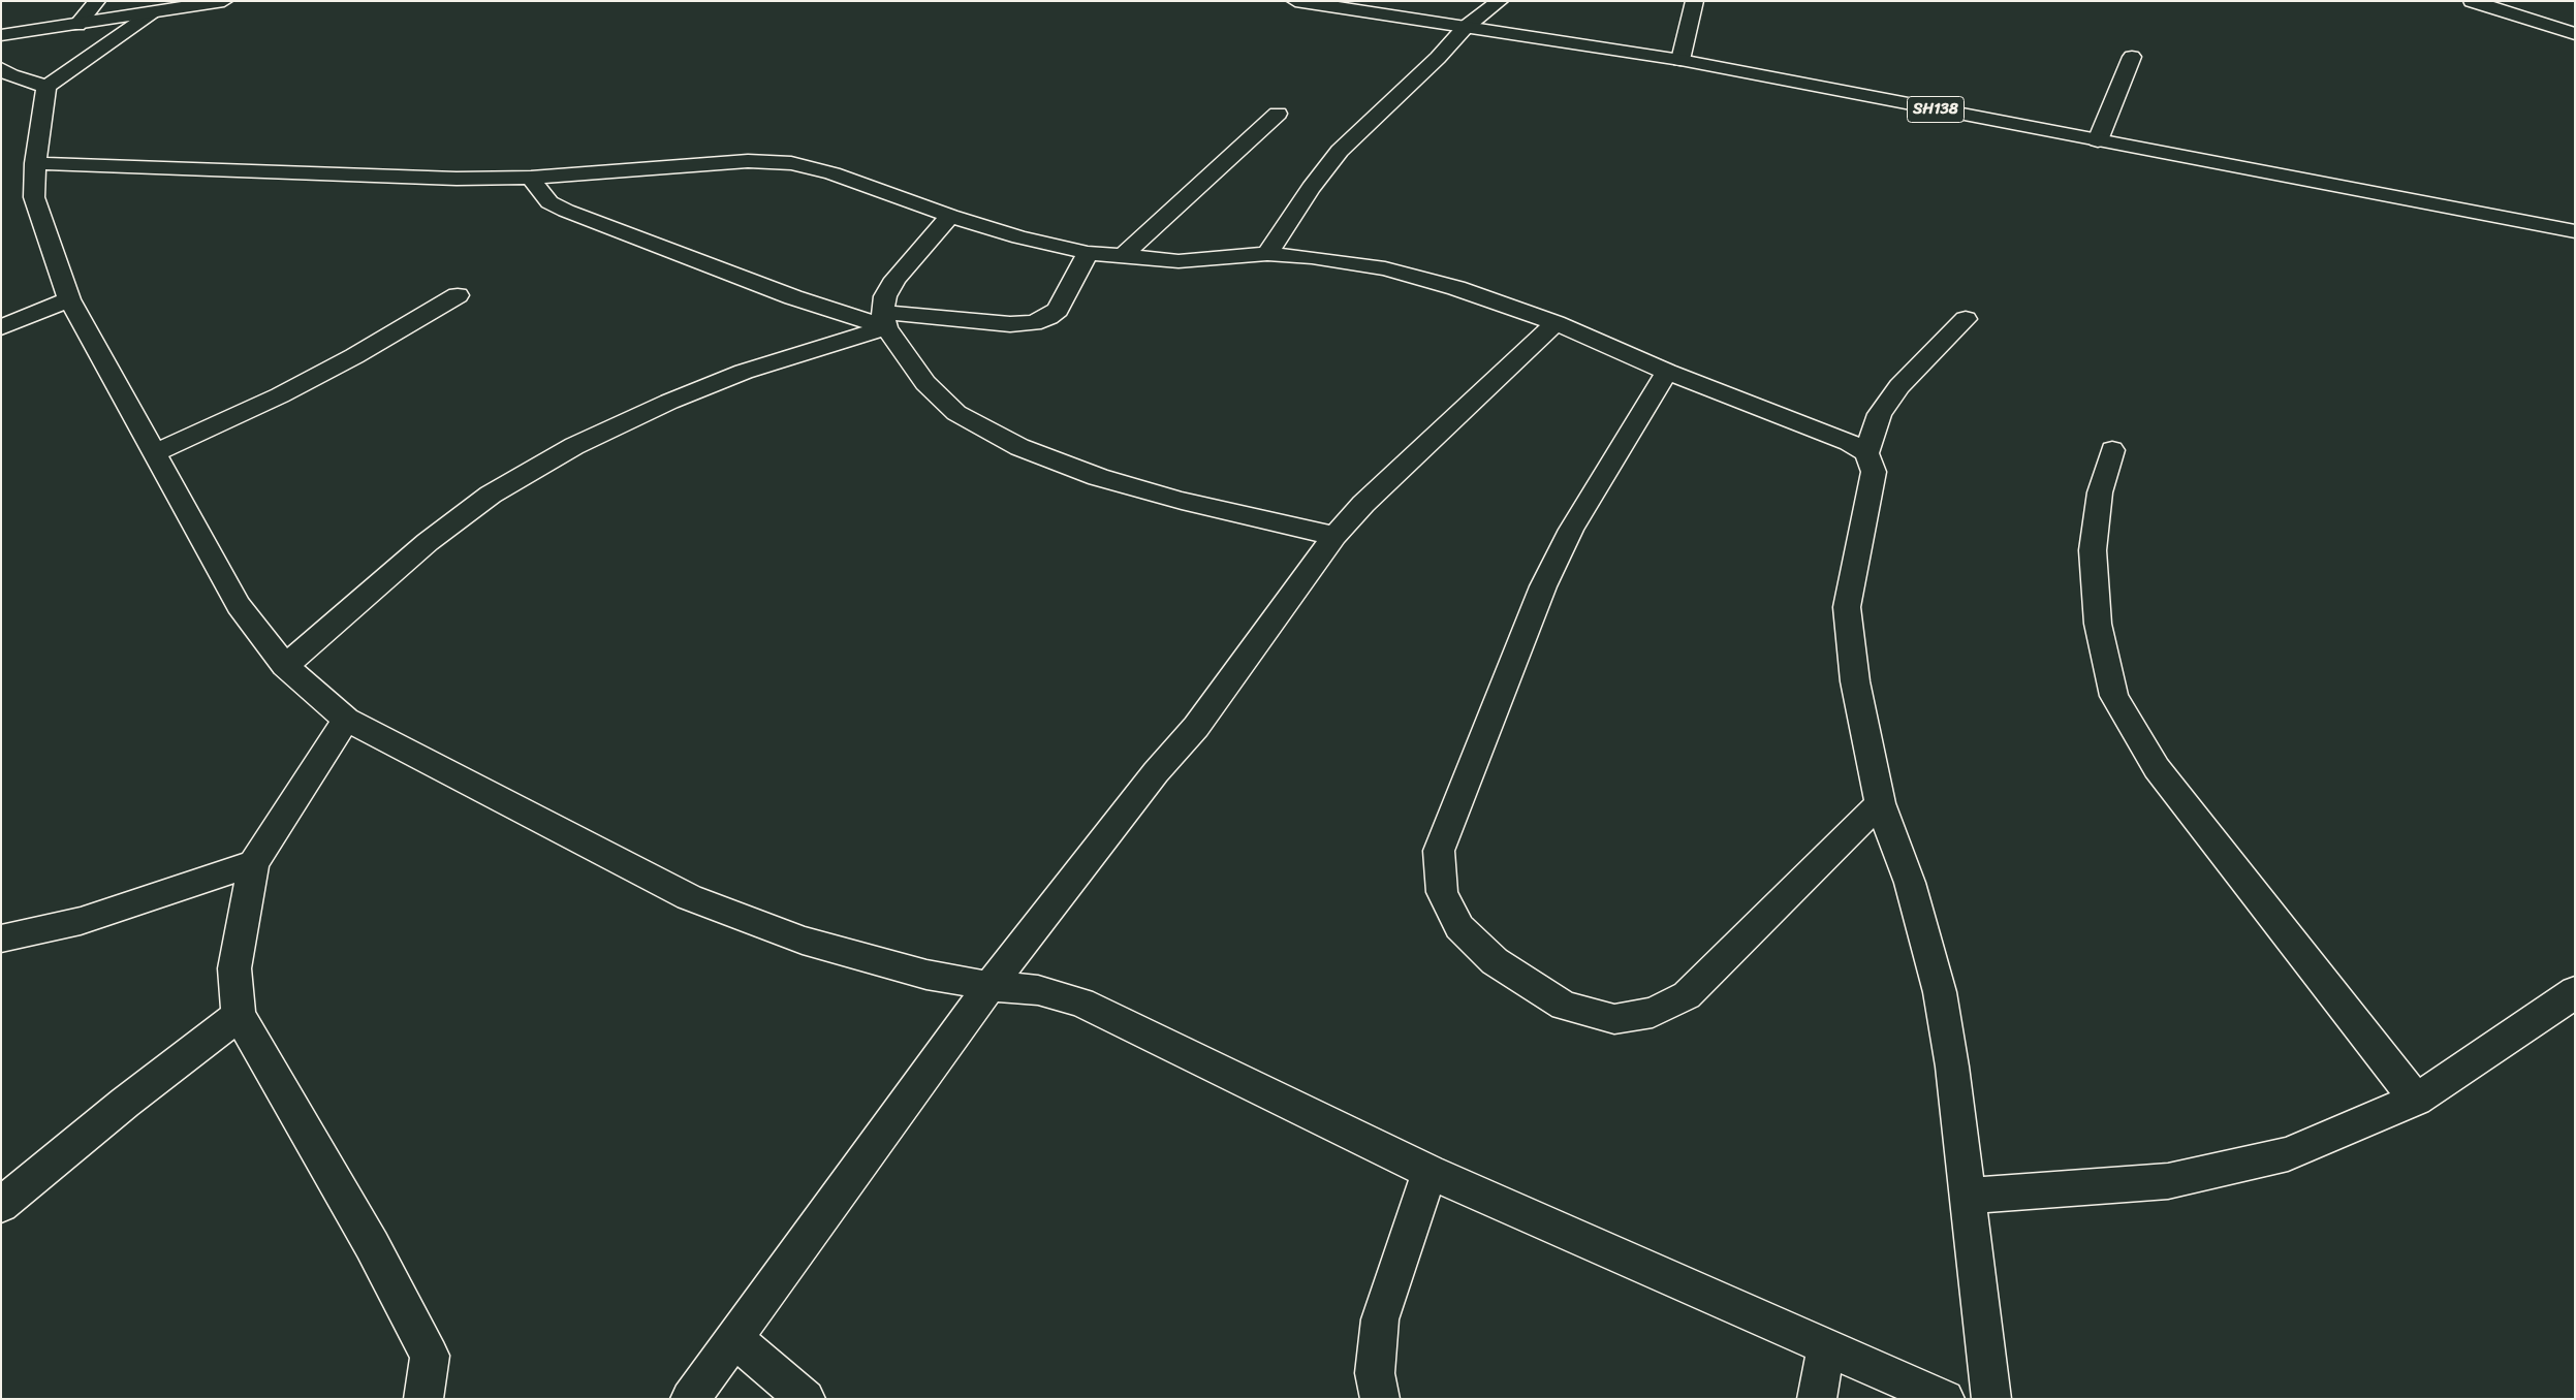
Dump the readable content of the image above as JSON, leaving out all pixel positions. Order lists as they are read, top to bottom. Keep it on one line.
{"streets":{"street":["SH138"]}}
